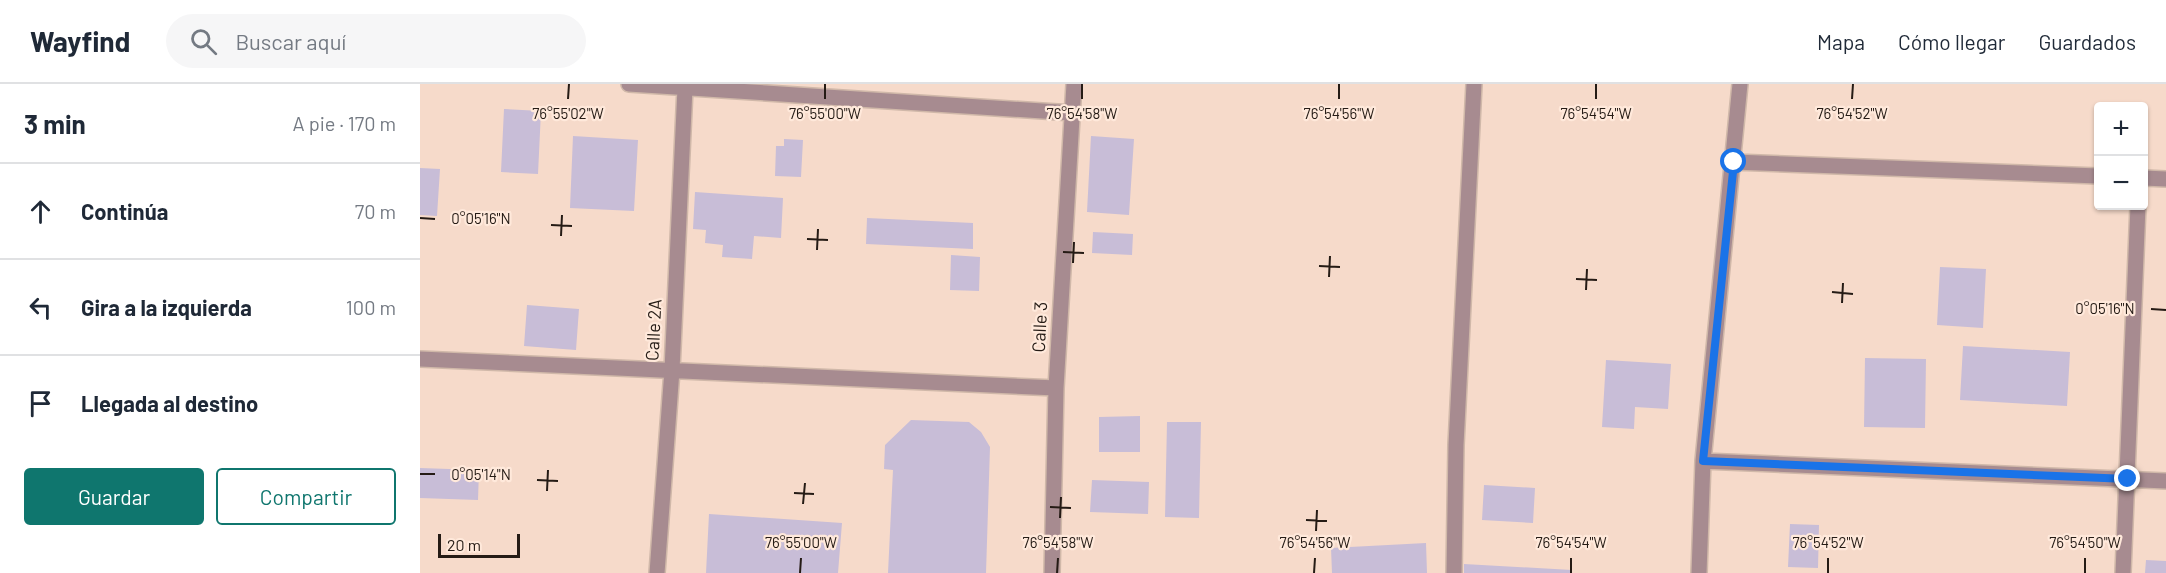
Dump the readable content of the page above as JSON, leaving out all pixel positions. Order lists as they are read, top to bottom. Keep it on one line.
{"streets":{"street":["Calle 3","Calle 2A"]},"scale_bar":"20 m","page":{"header":"Wayfind","search":"Buscar aquí","nav":["Mapa","Cómo llegar","Guardados"],"heading":["3 min","A pie · 170 m"],"map_buttons":["+","−"],"list":[["Continúa","70 m"],["Gira a la izquierda","100 m"],"Llegada al destino"],"buttons":["Guardar","Compartir"],"scale":"20 m"},"coordinates":["76°55'02\"W","76°55'00\"W","76°54'58\"W","76°54'56\"W","76°54'54\"W","76°54'52\"W","0°05'16\"N","0°05'14\"N","76°54'50\"W"]}
